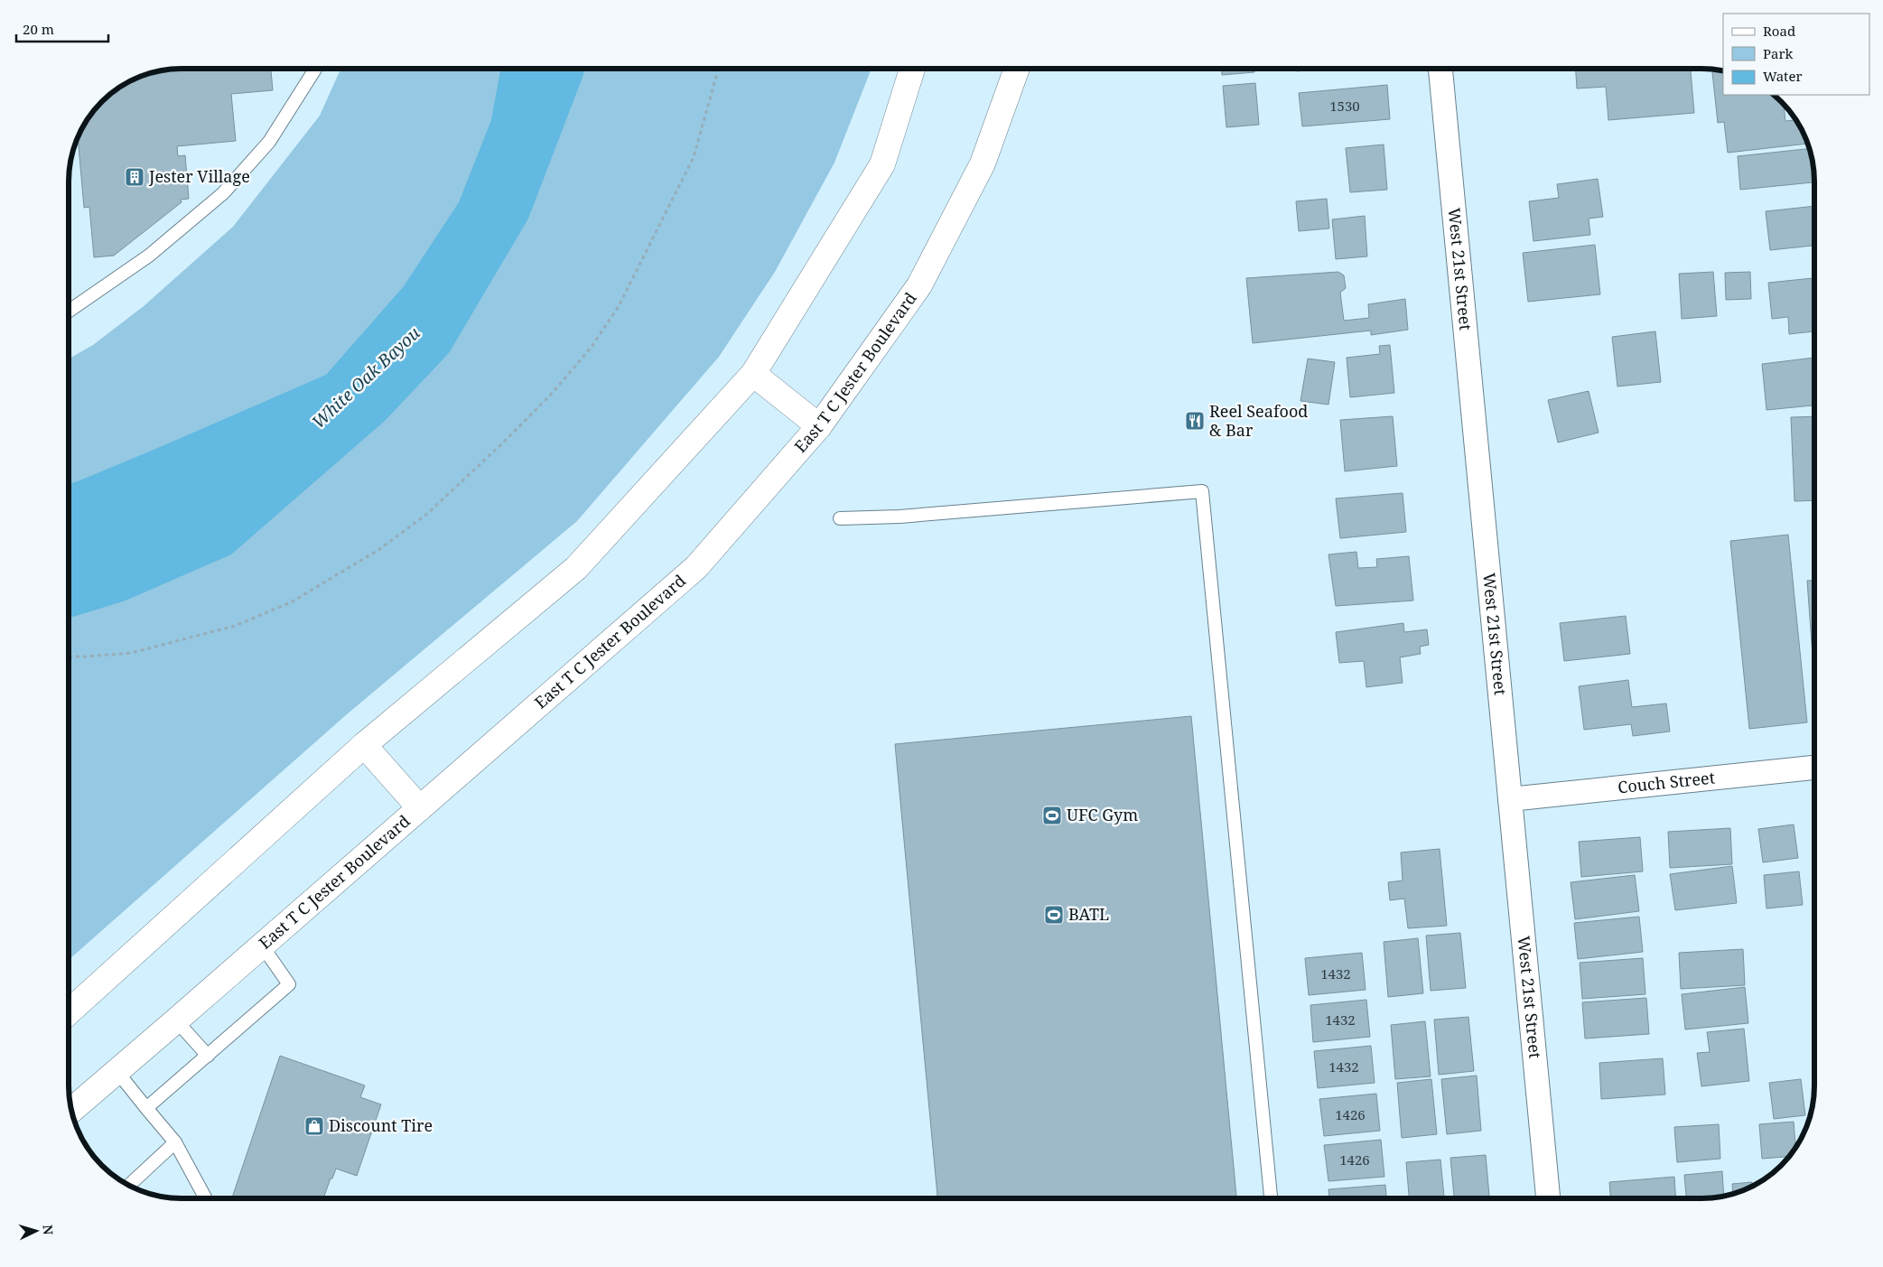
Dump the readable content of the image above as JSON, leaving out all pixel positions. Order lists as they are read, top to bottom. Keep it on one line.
{"streets":{"street":["West 21st Street","East T C Jester Boulevard","Couch Street"]},"crossings":[["West 21st Street","Couch Street"]],"water":["White Oak Bayou"],"places":{"building":["Jester Village"],"restaurant":["Reel Seafood & Bar"],"sports":["UFC Gym","BATL"],"shop":["Discount Tire"]},"house_numbers":["1530","1432","1432","1432","1426","1426"],"legend":["Road","Park","Water"],"scale_bar":"20 m","north":"right"}
